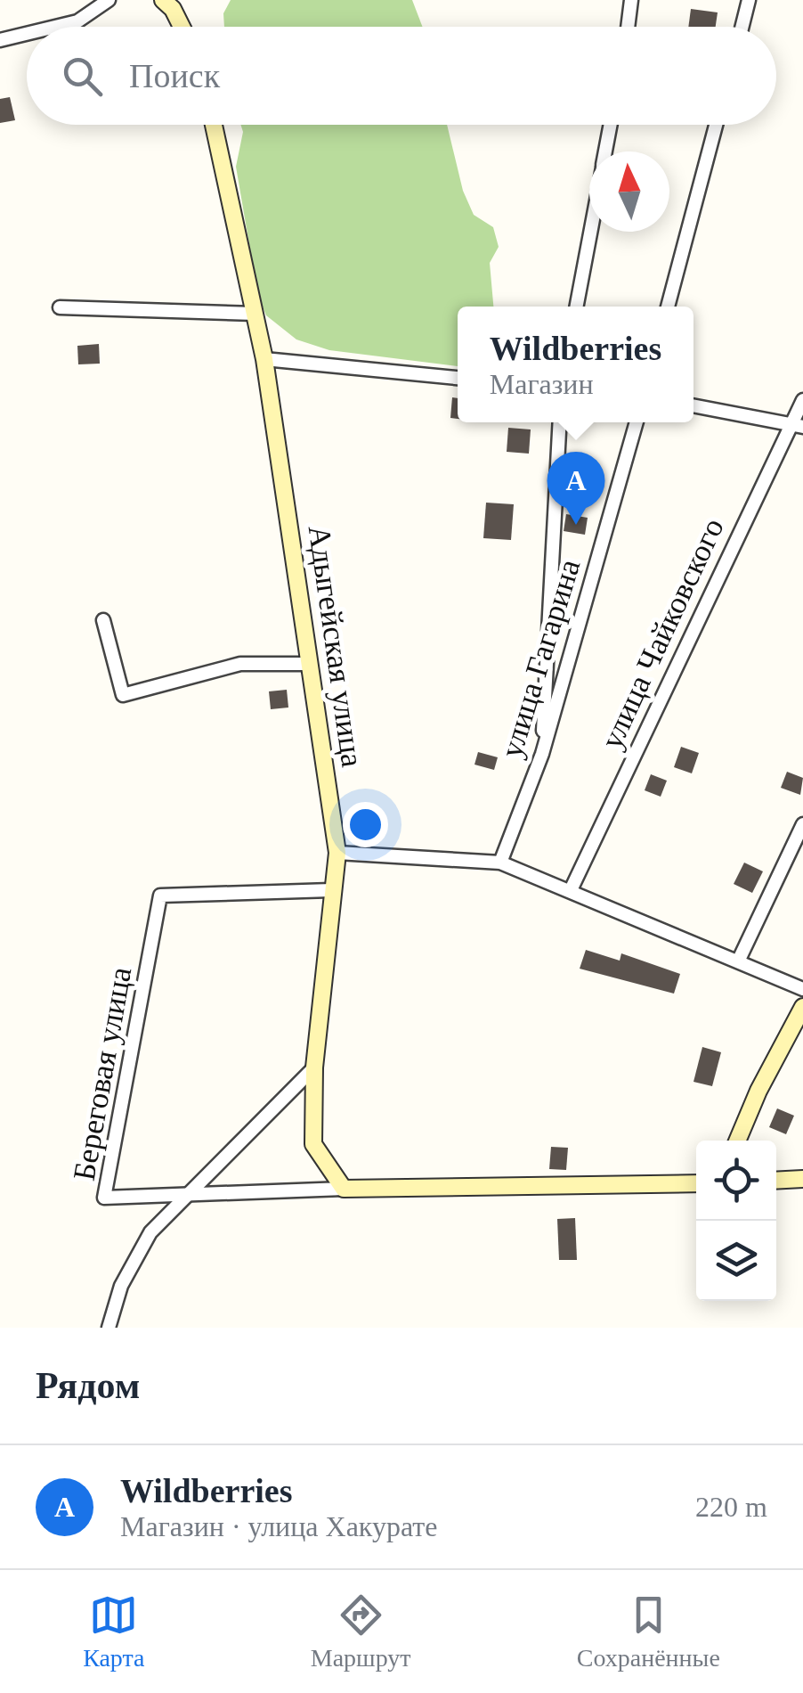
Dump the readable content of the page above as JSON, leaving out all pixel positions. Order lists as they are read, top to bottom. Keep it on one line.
{"streets":{"main road":["Адыгейская улица"],"street":["улица Чайковского","улица Гагарина","Береговая улица"]},"crossings":[["Адыгейская улица","Береговая улица"]],"north":"top","page":{"search":"Поиск","popup":["Wildberries","Магазин"],"pins":"A","heading":"Рядом","list":[{"mark":"A","name":"Wildberries","note":"Магазин · улица Хакурате","value":"220 m"}],"nav":["Карта","Маршрут","Сохранённые"]}}
